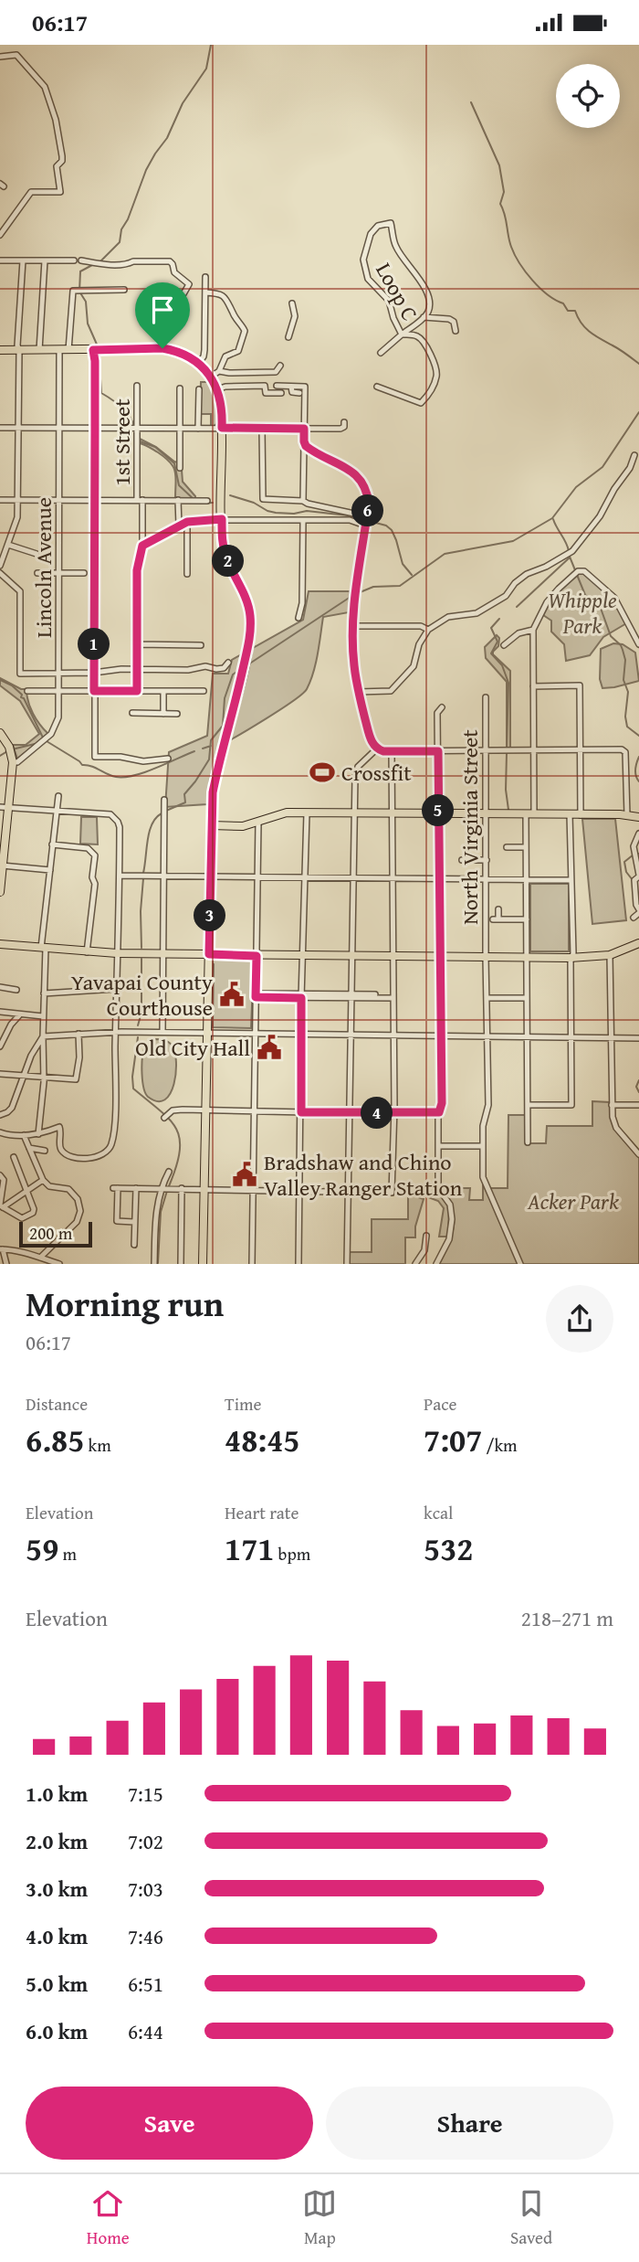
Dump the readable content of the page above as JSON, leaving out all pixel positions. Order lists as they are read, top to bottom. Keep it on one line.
{"streets":{"street":["Loop C","1st Street","Lincoln Avenue","North Virginia Street"]},"parks":["Whipple Park","Acker Park"],"places":{"sports":["Crossfit"],"public building":["Yavapai County Courthouse","Old City Hall","Bradshaw and Chino Valley Ranger Station"]},"scale_bar":"200 m","page":{"status":"06:17","pins":["6","2","1","5","3","4"],"scale":"200 m","heading":["Morning run","06:17"],"stats":[["Distance","6.85 km"],["Time","48:45"],["Pace","7:07 /km"],["Elevation","59 m"],["Heart rate","171 bpm"],["kcal","532"]],"chart":["Elevation","218–271 m"],"list":[{"name":"1.0 km","note":"7:15"},{"name":"2.0 km","note":"7:02"},{"name":"3.0 km","note":"7:03"},{"name":"4.0 km","note":"7:46"},{"name":"5.0 km","note":"6:51"},{"name":"6.0 km","note":"6:44"}],"buttons":["Save","Share"],"tabs":["Home","Map","Saved"]}}
